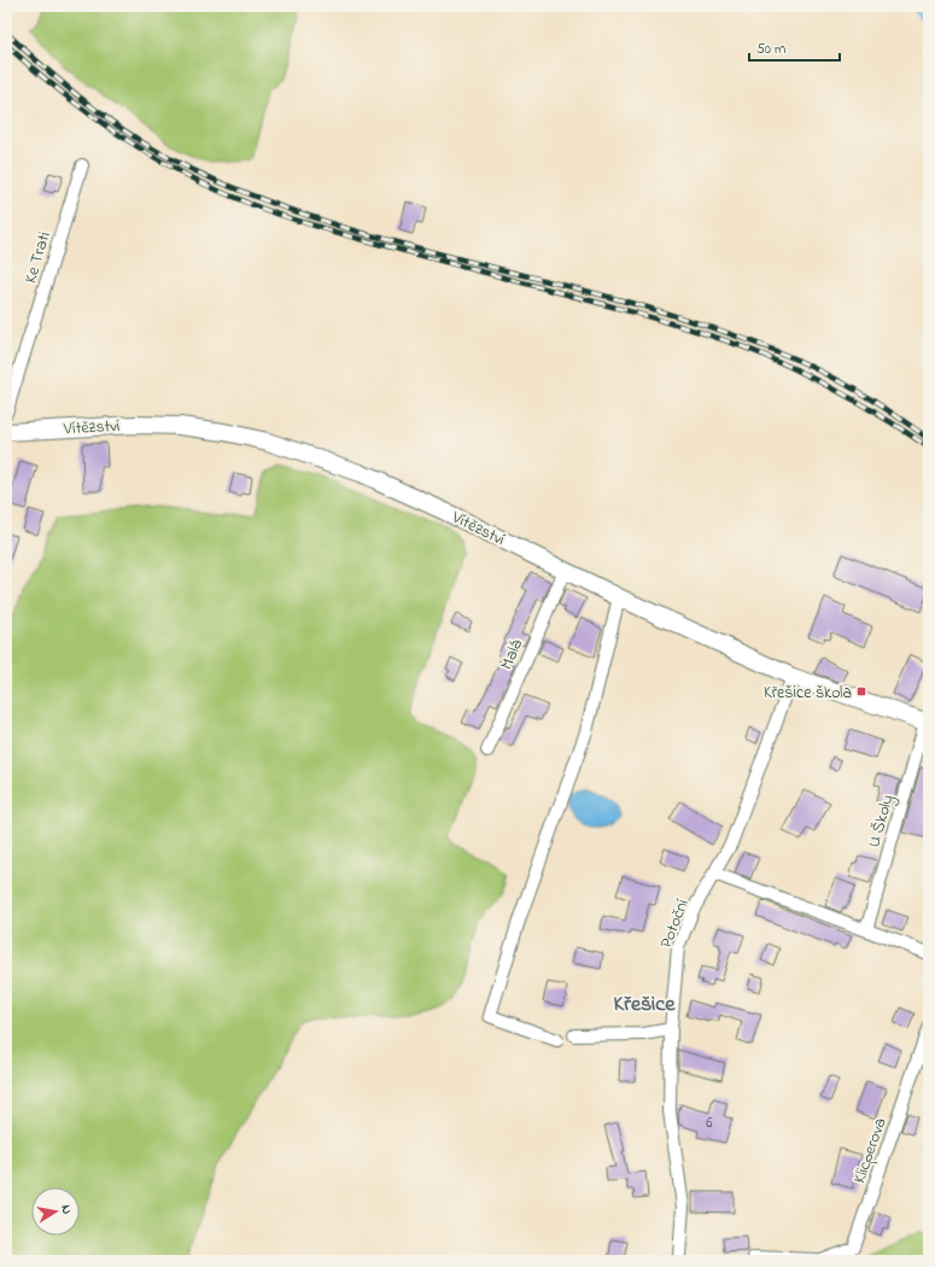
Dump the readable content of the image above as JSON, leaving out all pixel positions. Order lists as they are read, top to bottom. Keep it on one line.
{"streets":{"main road":["Vítězství"],"street":["Ke Trati","Malá","U Školy","Potoční","Klicperova"]},"crossings":[["Vítězství","Malá"],["Vítězství","U Školy"],["Vítězství","Potoční"]],"districts":["Křešice"],"places":{"transit":["Křešice škola"]},"house_numbers":["6"],"scale_bar":"50 m","north":"right"}
